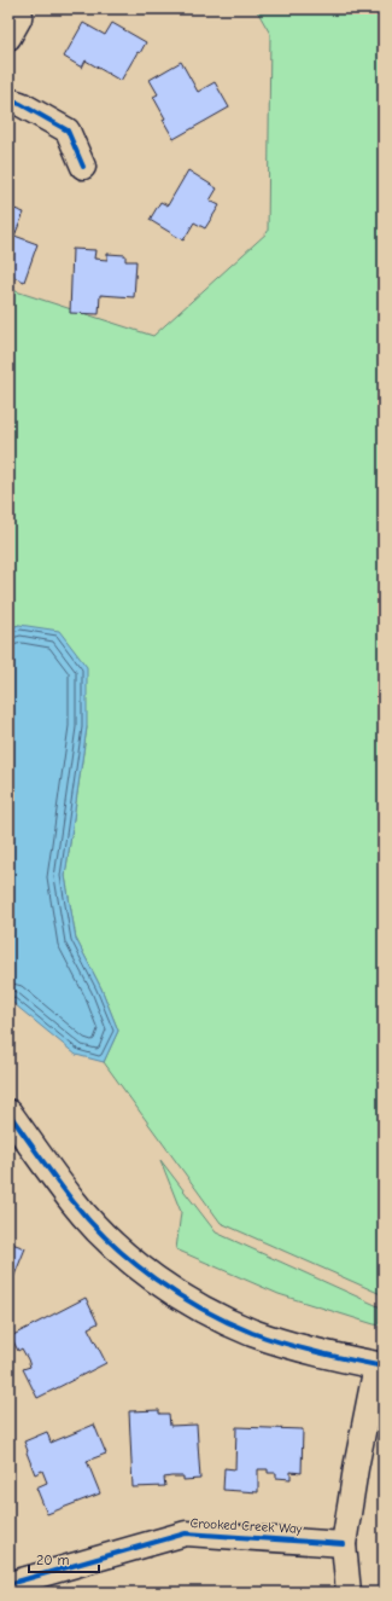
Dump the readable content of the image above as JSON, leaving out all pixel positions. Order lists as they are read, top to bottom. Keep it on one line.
{"streets":{"street":["Crooked Creek Way"]},"scale_bar":"20 m"}
